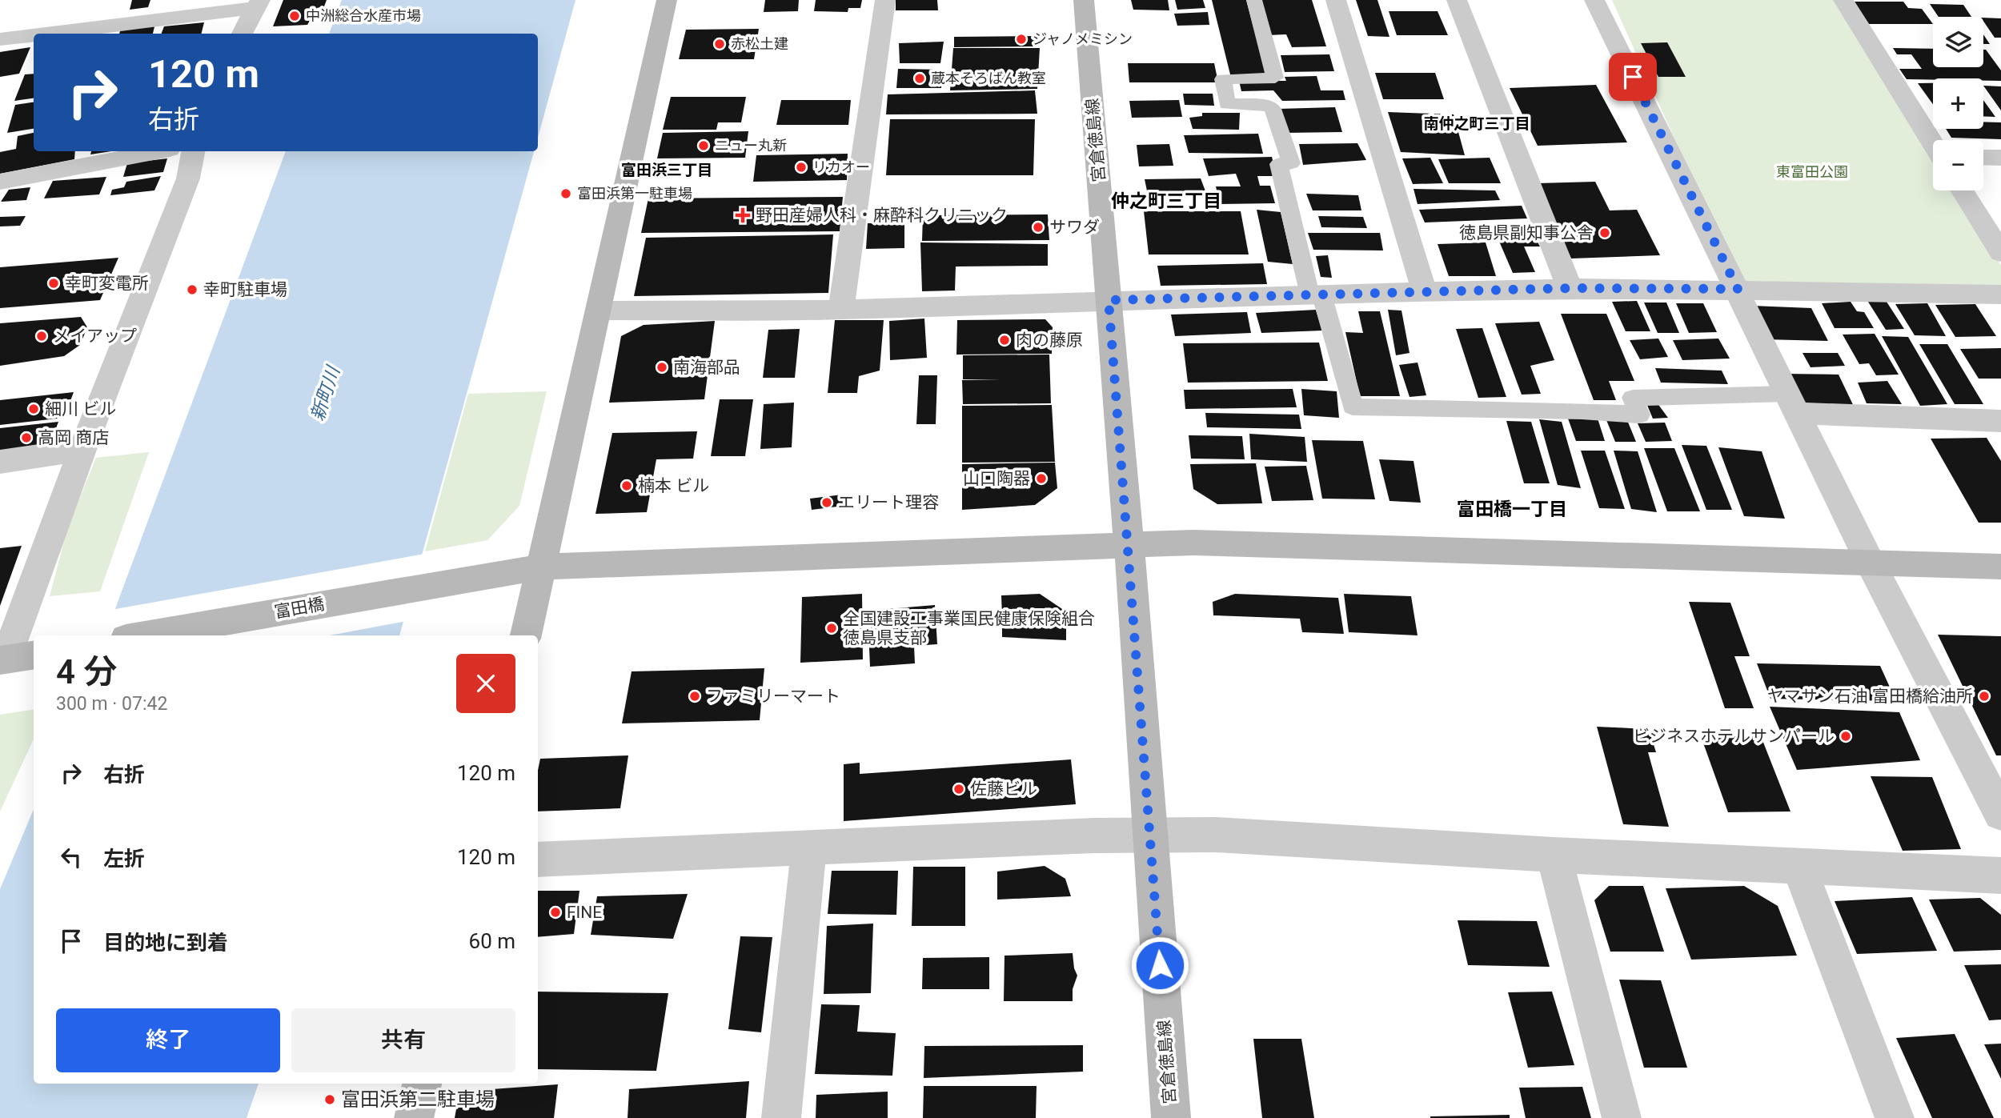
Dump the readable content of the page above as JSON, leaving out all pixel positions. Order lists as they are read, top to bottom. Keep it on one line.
{"streets":{"street":["宮倉徳島線","富田橋"]},"crossings":[["宮倉徳島線","富田橋"]],"districts":["南仲之町三丁目","富田浜三丁目","仲之町三丁目","富田橋一丁目"],"water":["新町川"],"parks":["東富田公園"],"places":{"other":["中洲総合水産市場","ジャノメミシン","赤松土建","蔵本そろばん教室","ニュー丸新","リカオー","富田浜第一駐車場","サワダ","徳島県副知事公舎","幸町変電所","幸町駐車場","メイアップ","肉の藤原","南海部品","細川 ビル","高岡 商店","山口陶器","楠本 ビル","エリート理容","全国建設工事業国民健康保険組合 徳島県支部","ファミリーマート","ヤマサン石油 富田橋給油所","ビジネスホテルサンパール","佐藤ビル","FINE","富田浜第二駐車場"],"health":["野田産婦人科・麻酔科クリニック"]},"page":{"map_buttons":["+","−"],"turn":["120 m","右折"],"heading":["4 分","300 m · 07:42"],"list":[{"name":"右折","value":"120 m"},{"name":"左折","value":"120 m"},{"name":"目的地に到着","value":"60 m"}],"buttons":["終了","共有"]}}
